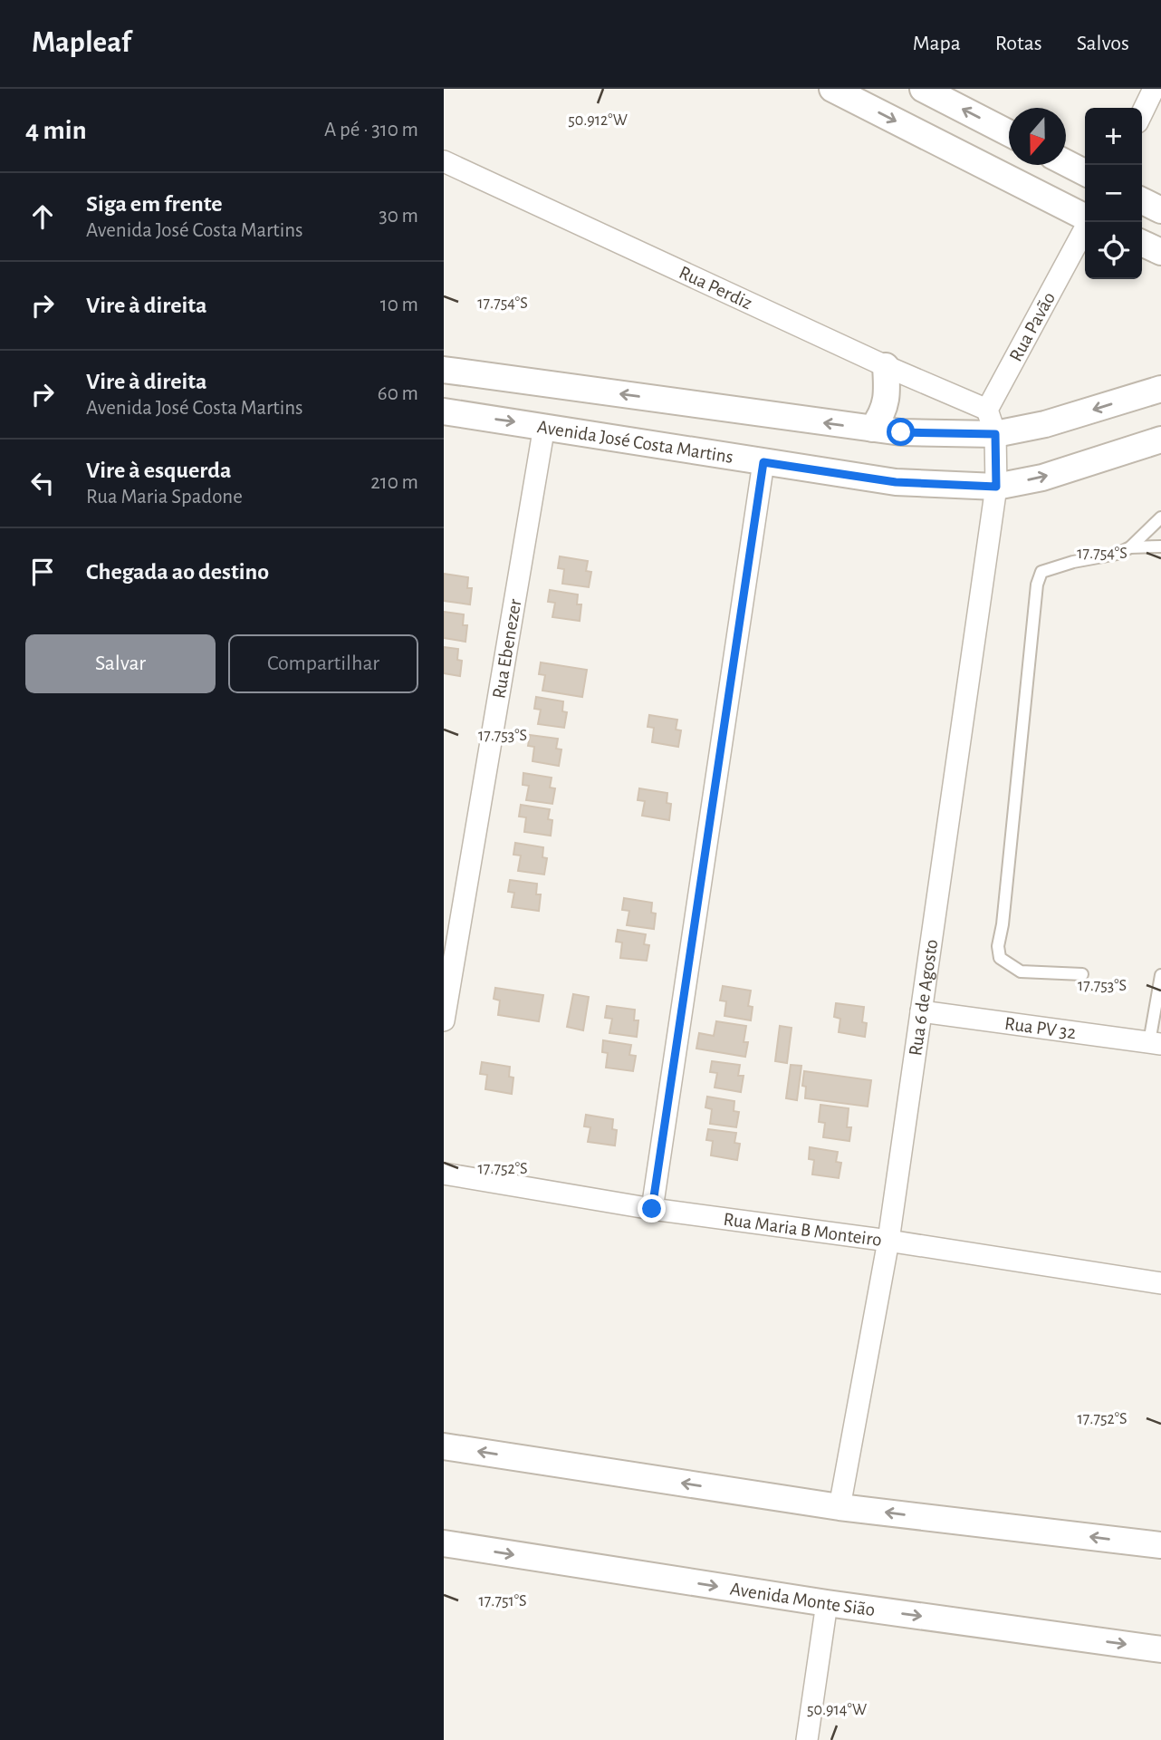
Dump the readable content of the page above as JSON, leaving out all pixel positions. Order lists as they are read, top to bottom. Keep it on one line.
{"streets":{"street":["Rua Perdiz","Rua Pavão","Avenida José Costa Martins","Rua Ebenezer","Rua 6 de Agosto","Rua PV 32","Rua Maria B Monteiro","Avenida Monte Sião"]},"crossings":[["Rua Perdiz","Rua Pavão"],["Avenida José Costa Martins","Rua Ebenezer"],["Avenida José Costa Martins","Rua 6 de Agosto"],["Rua 6 de Agosto","Rua PV 32"],["Rua 6 de Agosto","Rua Maria B Monteiro"]],"north":"bottom","page":{"header":"Mapleaf","nav":["Mapa","Rotas","Salvos"],"heading":["4 min","A pé · 310 m"],"map_buttons":["+","−"],"list":[["Siga em frente","Avenida José Costa Martins","30 m"],["Vire à direita","10 m"],["Vire à direita","Avenida José Costa Martins","60 m"],["Vire à esquerda","Rua Maria Spadone","210 m"],"Chegada ao destino"],"buttons":["Salvar","Compartilhar"]},"coordinates":["50.912°W","17.754°S","17.753°S","17.752°S","17.751°S","50.914°W"]}
